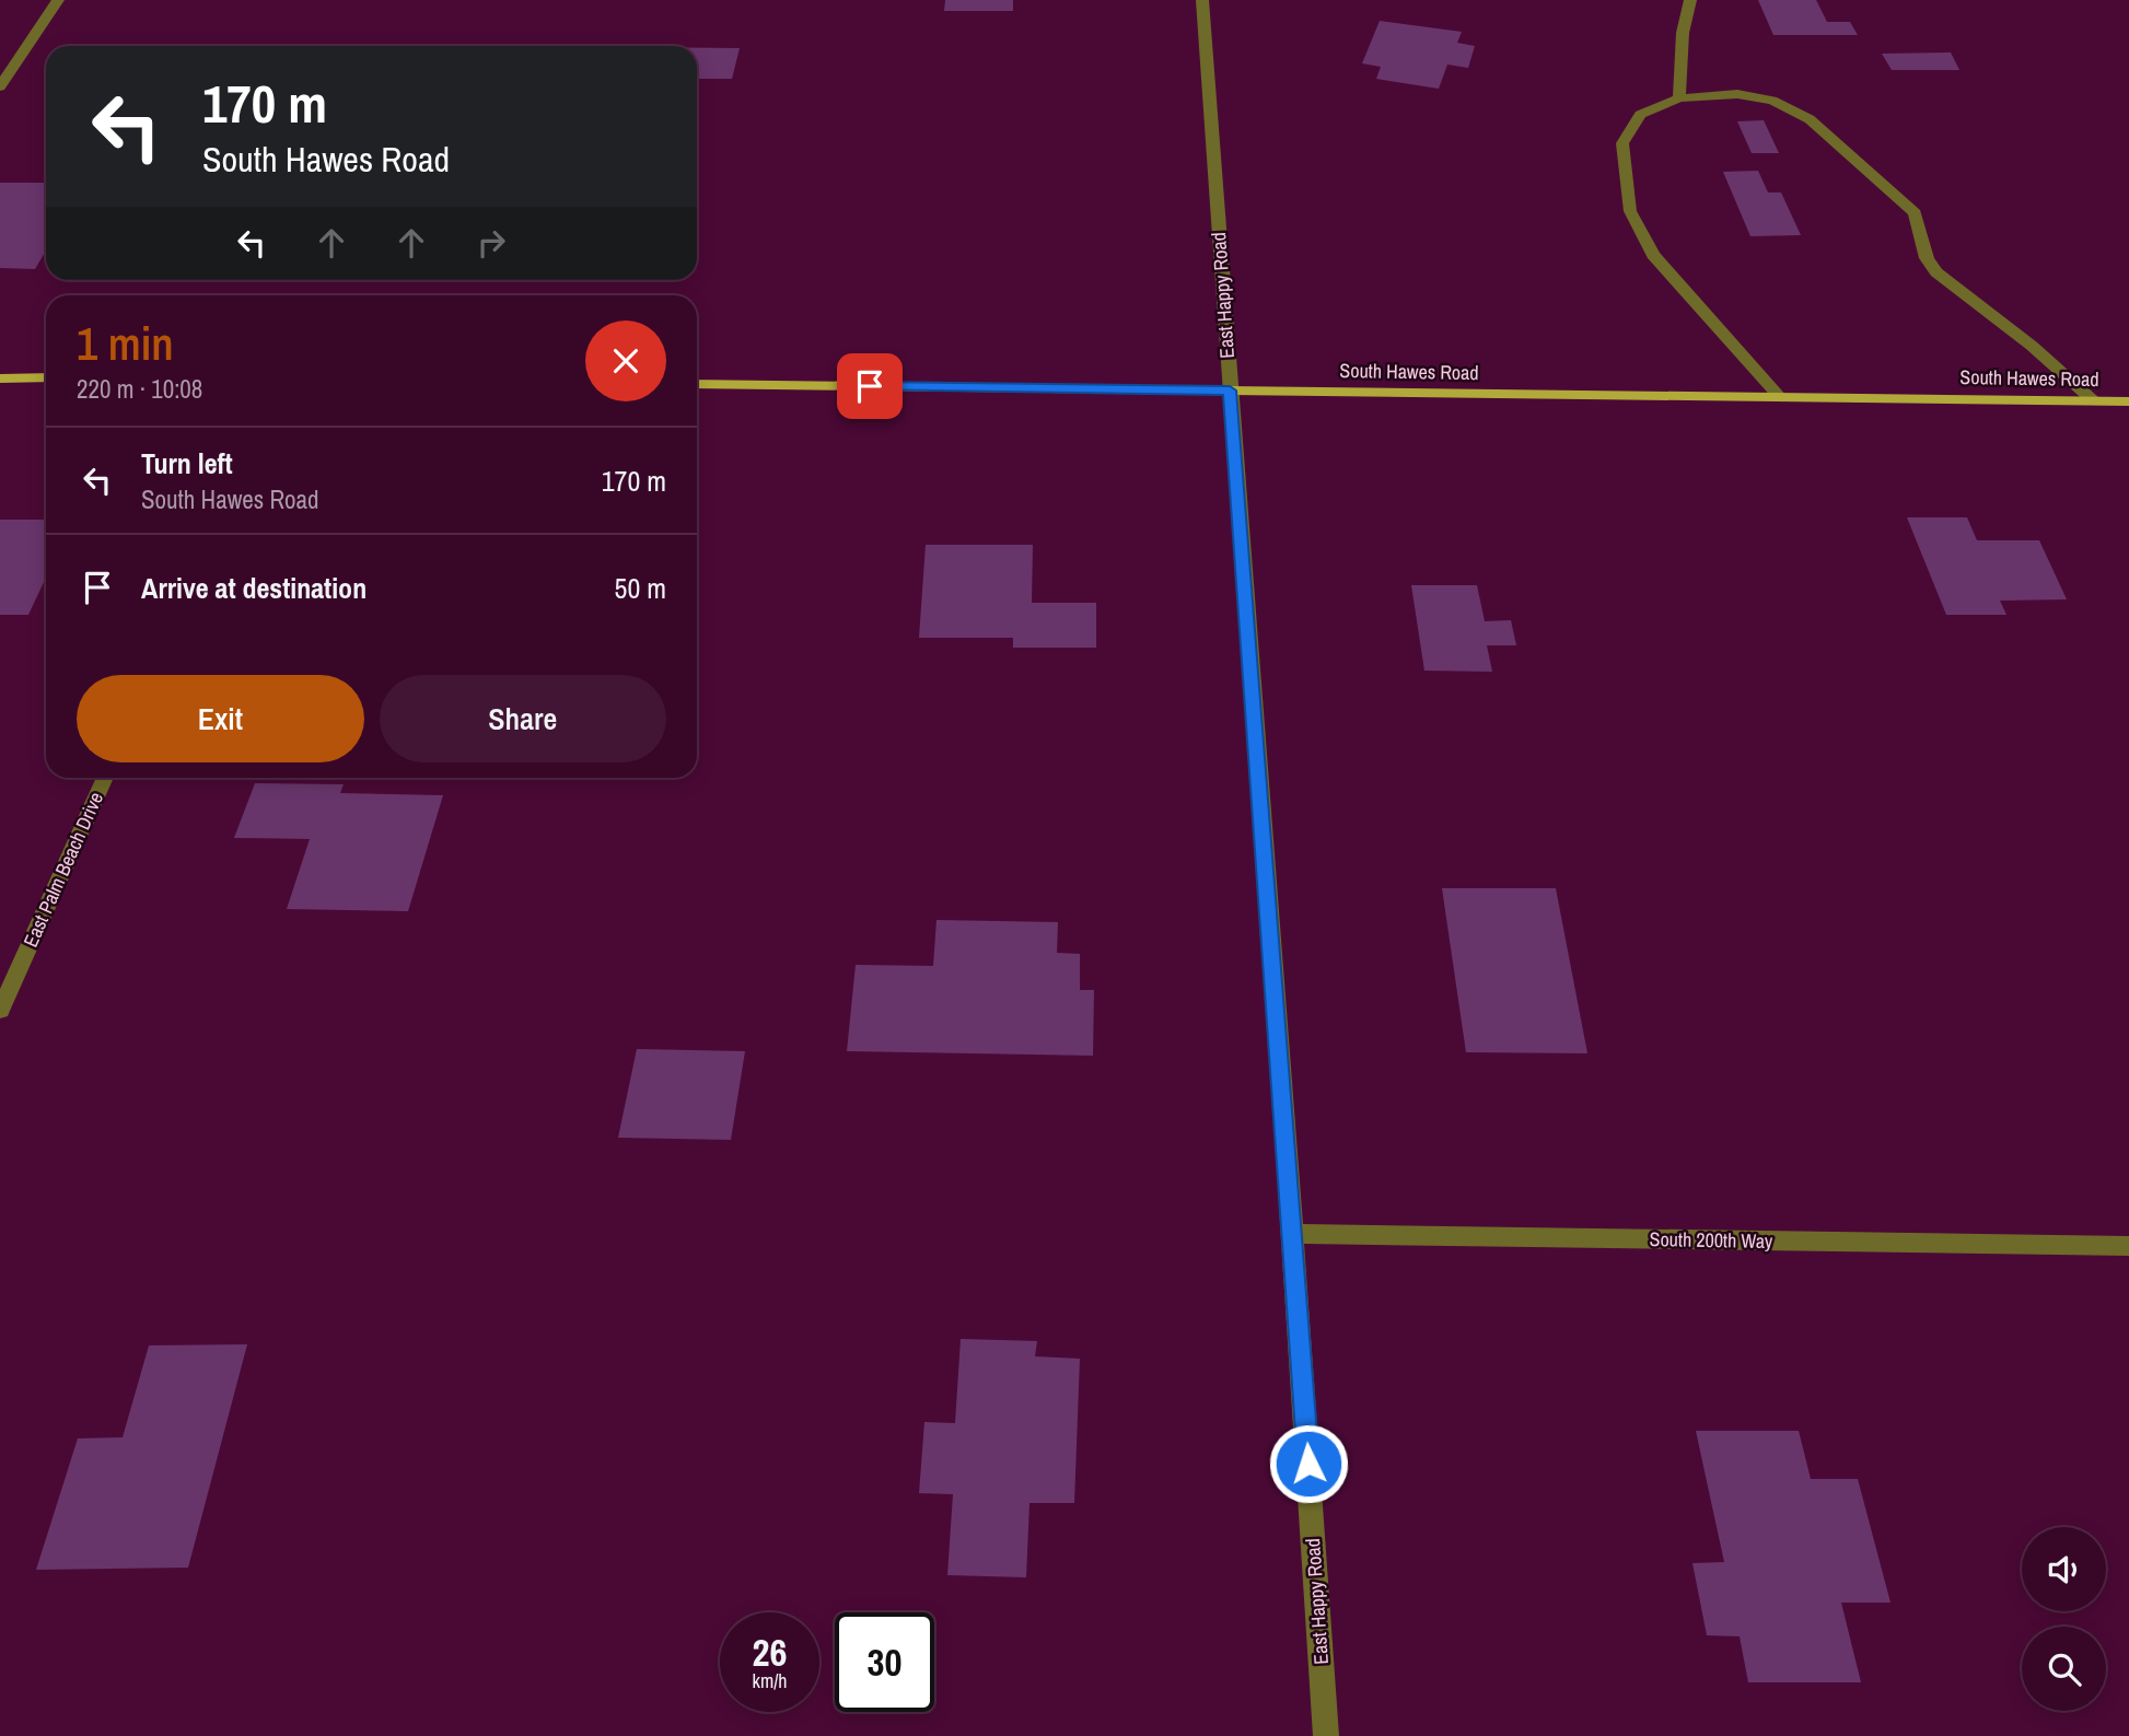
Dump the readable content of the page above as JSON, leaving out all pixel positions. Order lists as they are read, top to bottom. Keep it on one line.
{"streets":{"main road":["South Hawes Road"],"street":["East Happy Road","East Palm Beach Drive","South 200th Way"]},"crossings":[["East Happy Road","South Hawes Road"],["East Happy Road","South 200th Way"]],"page":{"turn":["170 m","South Hawes Road"],"heading":["1 min","220 m · 10:08"],"list":[{"name":"Turn left","note":"South Hawes Road","value":"170 m"},{"name":"Arrive at destination","value":"50 m"}],"buttons":["Exit","Share"],"speed":"26 km/h","limit":"30"}}
